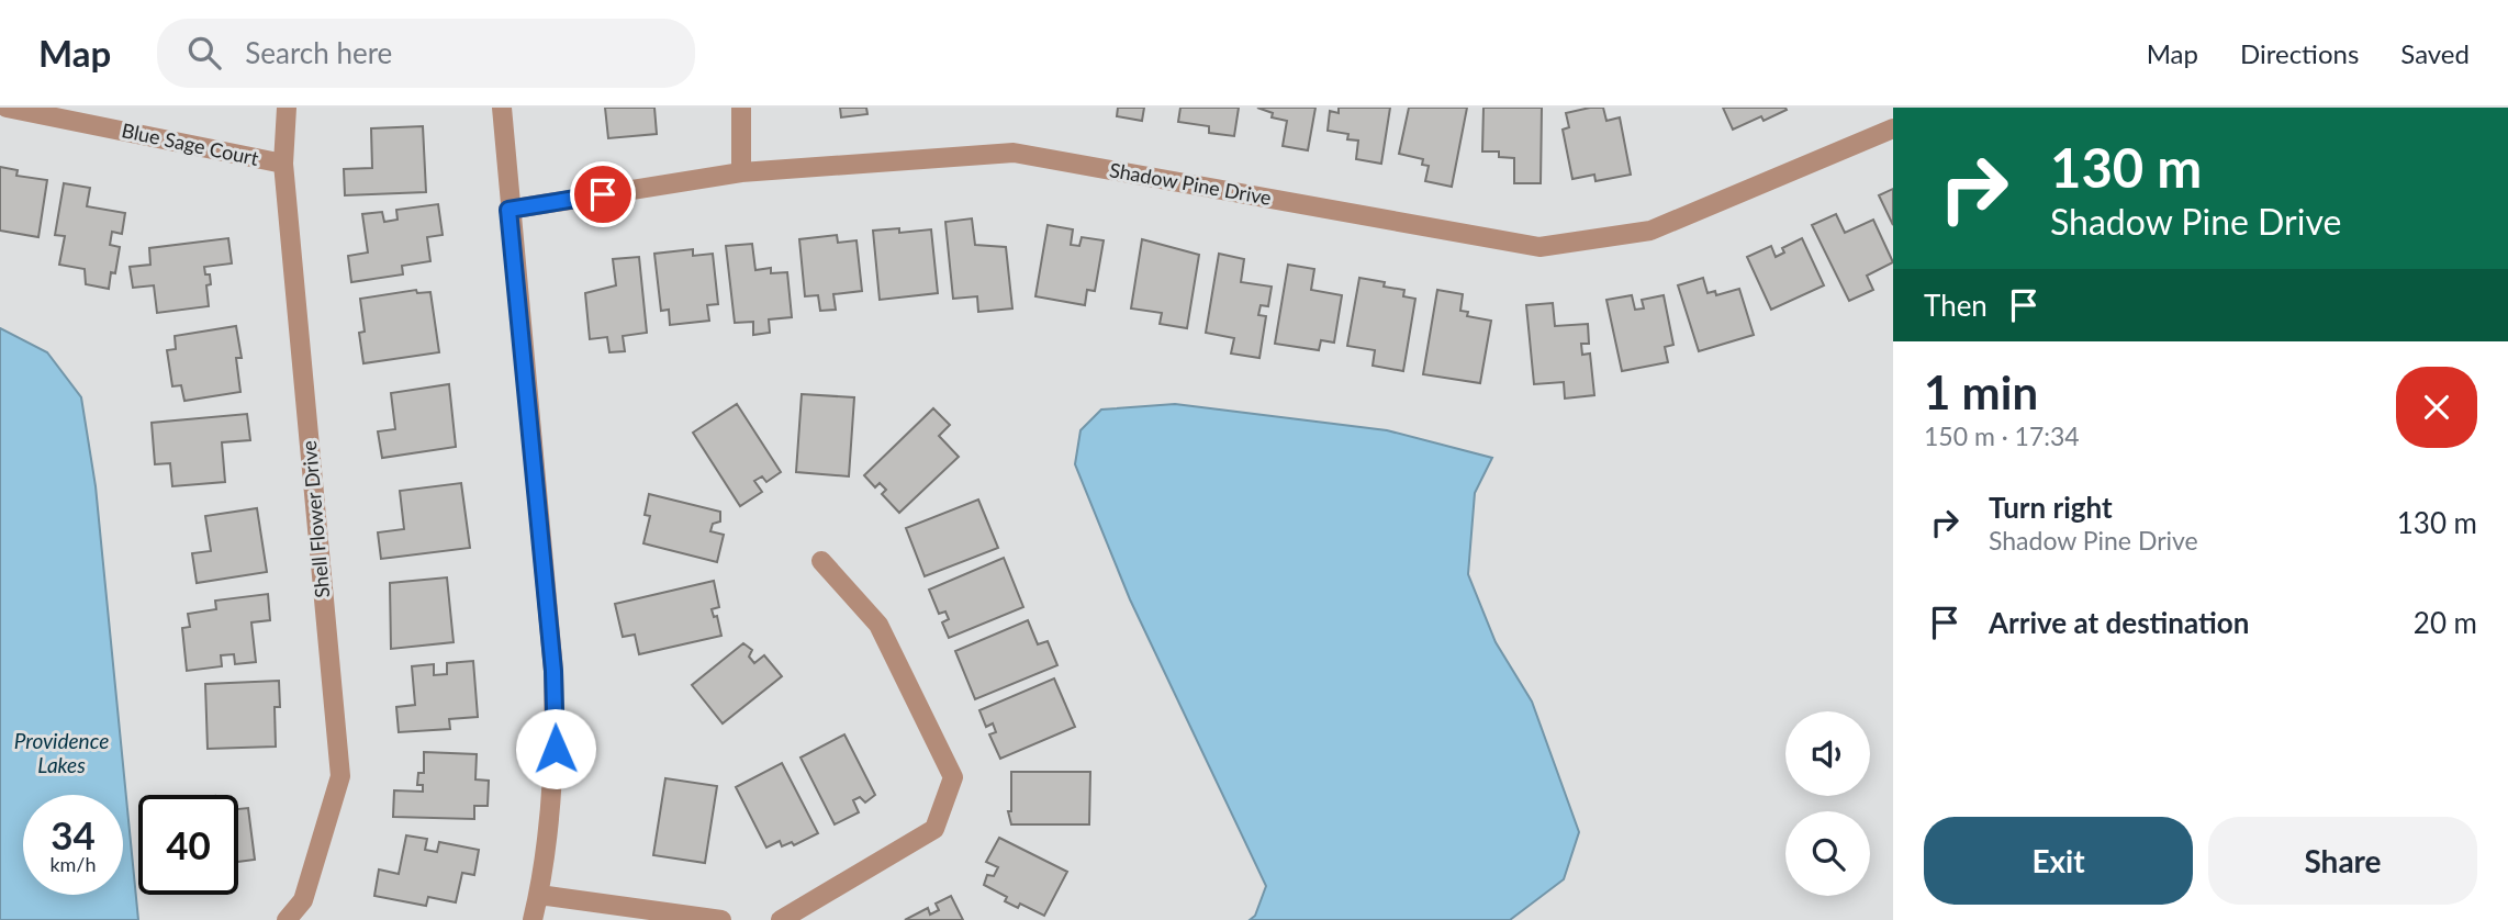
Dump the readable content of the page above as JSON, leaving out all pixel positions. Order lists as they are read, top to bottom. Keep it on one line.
{"streets":{"street":["Blue Sage Court","Shadow Pine Drive","Shell Flower Drive"]},"crossings":[["Blue Sage Court","Shell Flower Drive"]],"water":["Providence Lakes"],"page":{"header":"Map","search":"Search here","nav":["Map","Directions","Saved"],"turn":["130 m","Shadow Pine Drive"],"then":"Then","heading":["1 min","150 m · 17:34"],"list":[{"name":"Turn right","note":"Shadow Pine Drive","value":"130 m"},{"name":"Arrive at destination","value":"20 m"}],"speed":"34 km/h","limit":"40","buttons":["Exit","Share"]}}
